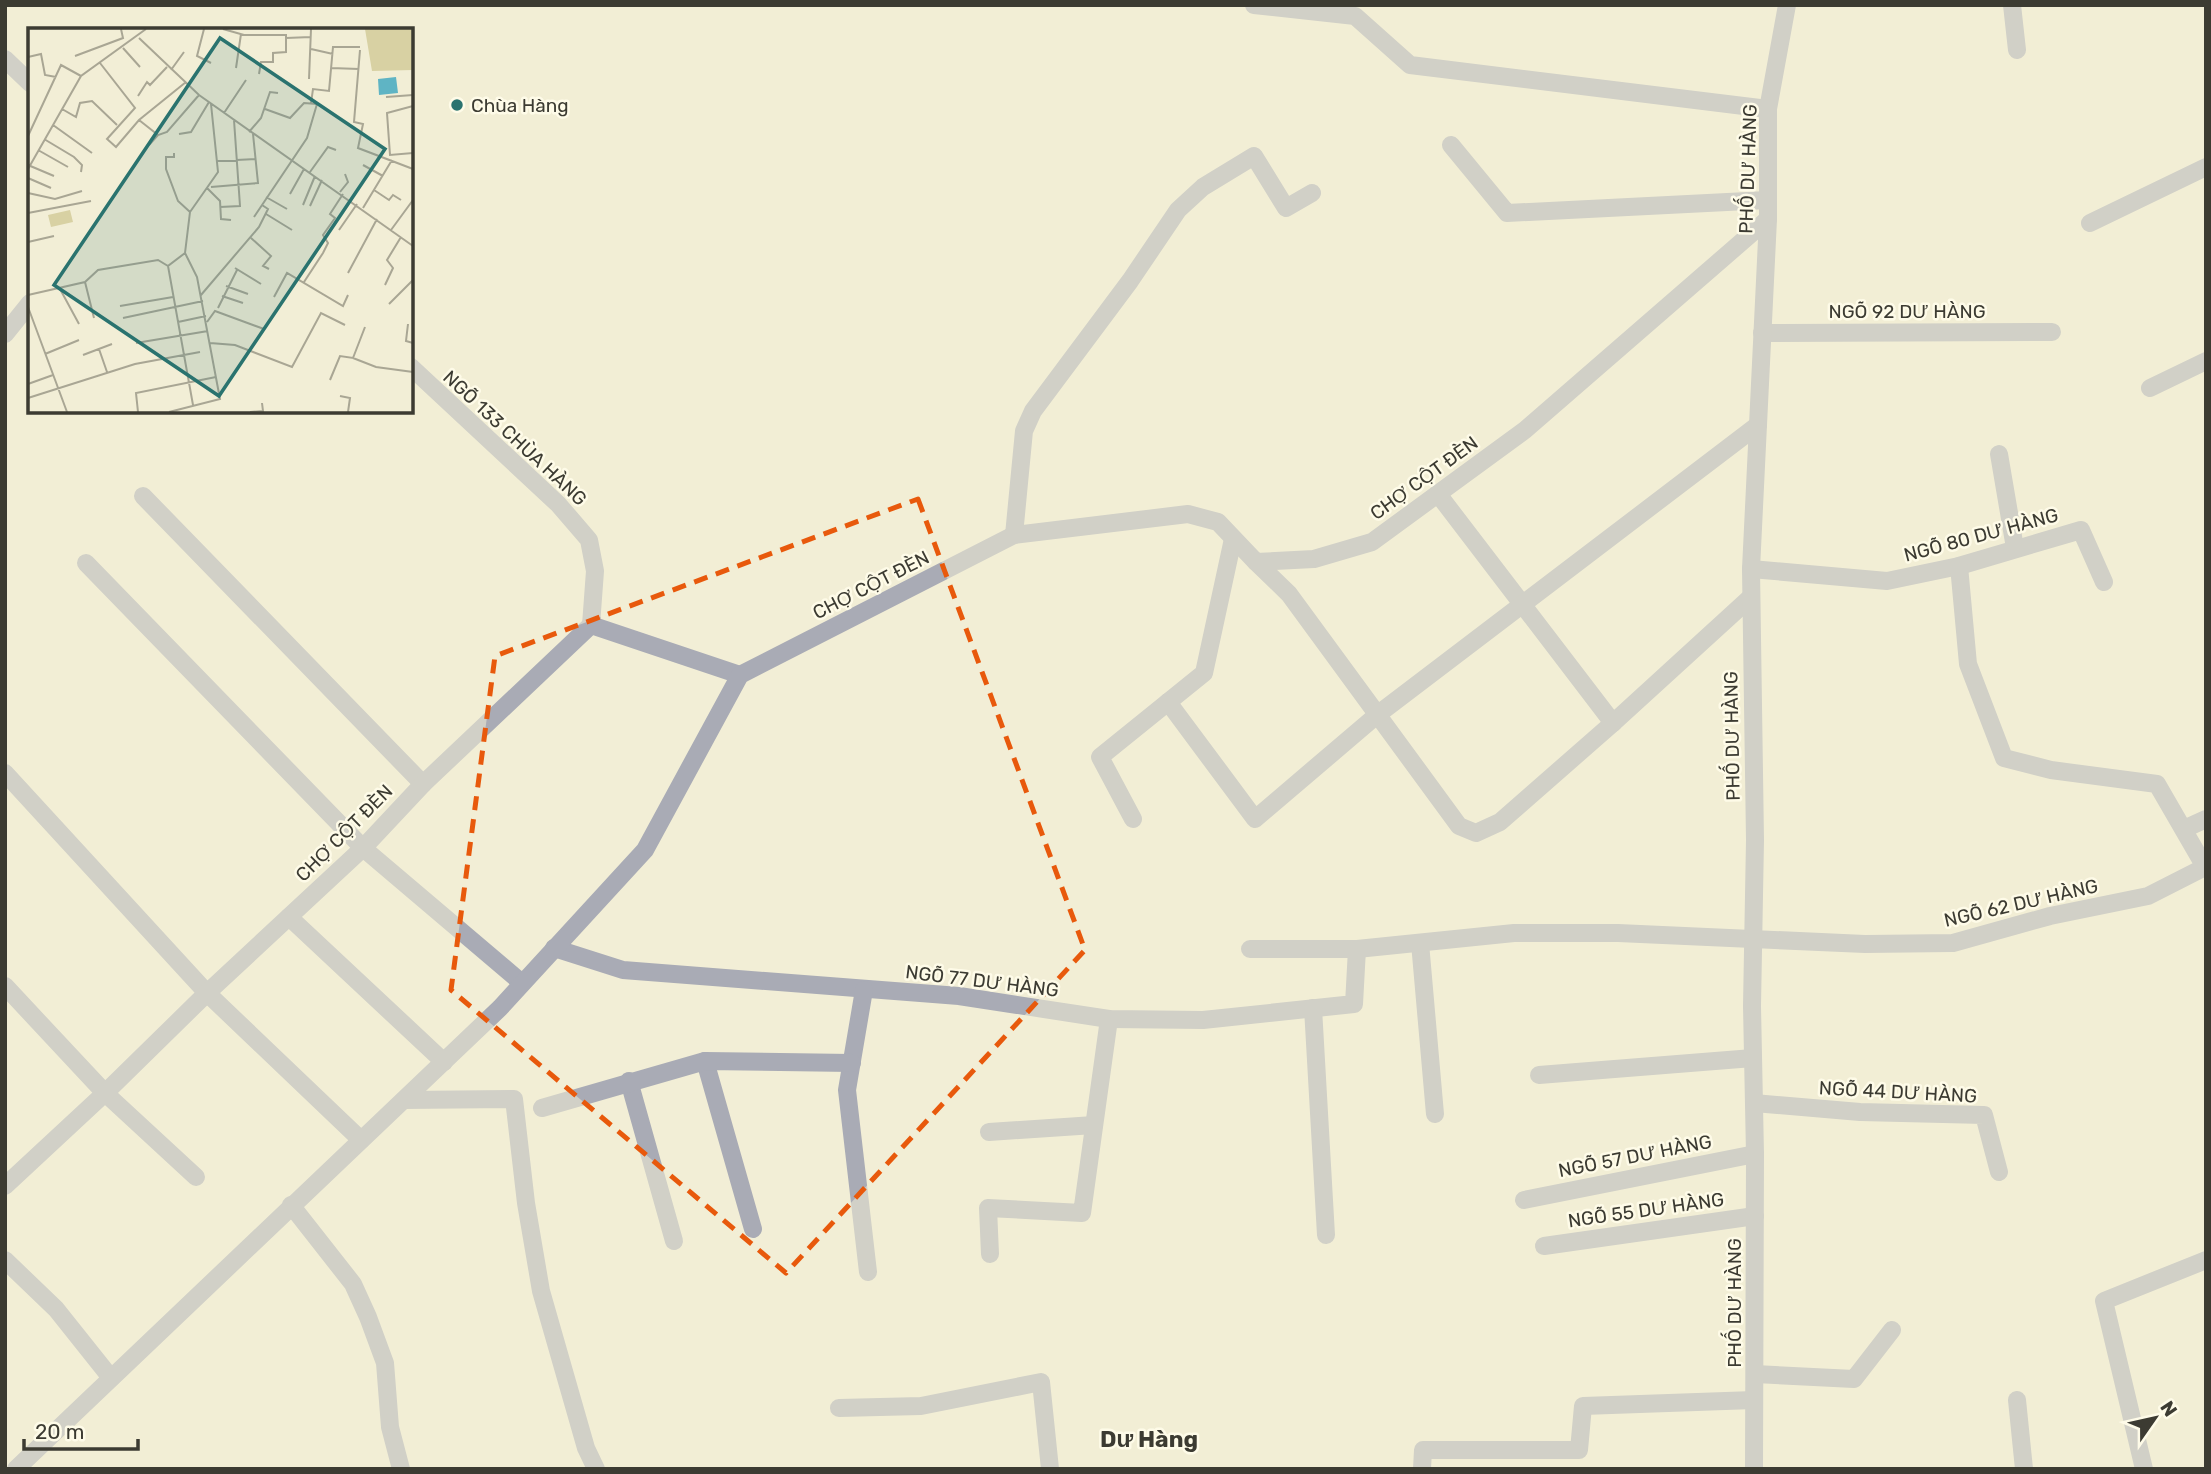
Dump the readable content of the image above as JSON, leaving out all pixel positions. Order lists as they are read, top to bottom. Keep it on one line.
{"streets":{"street":["PHỐ DƯ HÀNG","NGÕ 92 DƯ HÀNG","NGÕ 133 CHÙA HÀNG","CHỢ CỘT ĐÈN","NGÕ 80 DƯ HÀNG","NGÕ 62 DƯ HÀNG","NGÕ 77 DƯ HÀNG","NGÕ 44 DƯ HÀNG","NGÕ 57 DƯ HÀNG","NGÕ 55 DƯ HÀNG"]},"crossings":[["PHỐ DƯ HÀNG","NGÕ 92 DƯ HÀNG"],["PHỐ DƯ HÀNG","CHỢ CỘT ĐÈN"],["PHỐ DƯ HÀNG","NGÕ 80 DƯ HÀNG"],["PHỐ DƯ HÀNG","NGÕ 62 DƯ HÀNG"],["PHỐ DƯ HÀNG","NGÕ 44 DƯ HÀNG"],["PHỐ DƯ HÀNG","NGÕ 57 DƯ HÀNG"],["PHỐ DƯ HÀNG","NGÕ 55 DƯ HÀNG"],["NGÕ 133 CHÙA HÀNG","CHỢ CỘT ĐÈN"],["NGÕ 62 DƯ HÀNG","NGÕ 77 DƯ HÀNG"]],"districts":["Dư Hàng"],"places":["Chùa Hàng"],"scale_bar":"20 m","north":"top right"}
